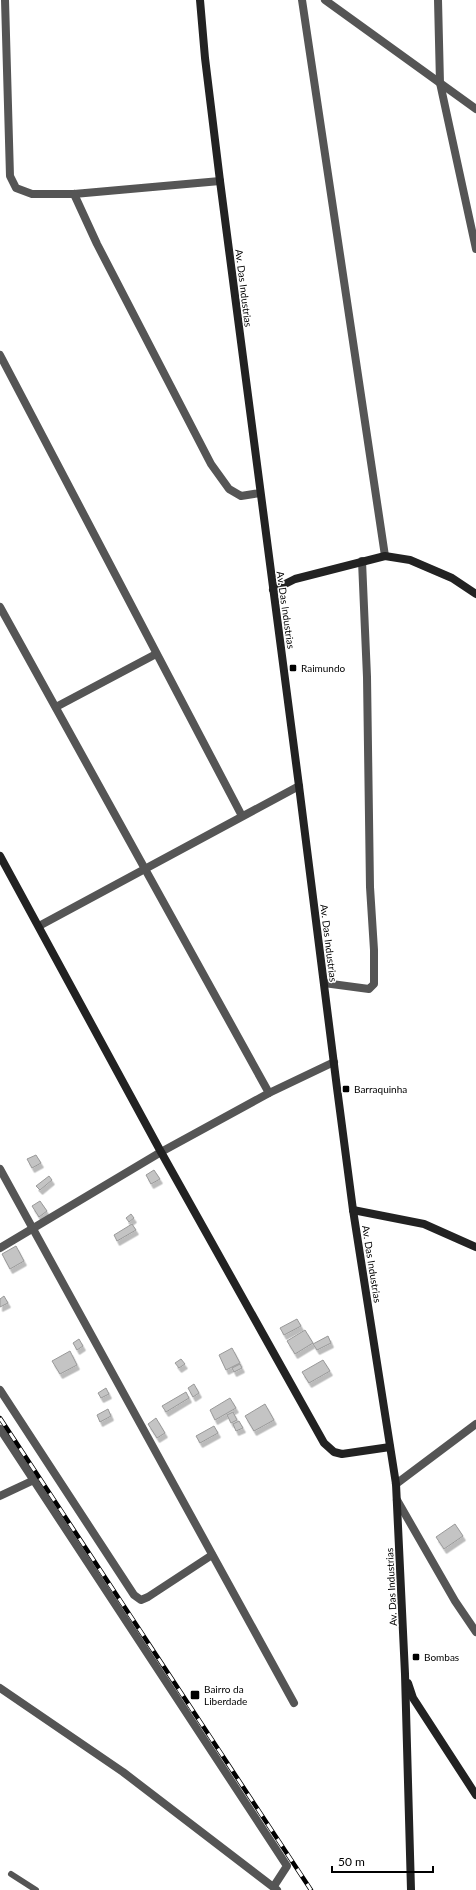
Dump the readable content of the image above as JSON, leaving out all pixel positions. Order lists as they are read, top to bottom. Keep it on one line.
{"streets":{"main road":["Av. Das Industrias"]},"places":{"transit":["Raimundo","Barraquinha","Bombas","Bairro da Liberdade"]},"scale_bar":"50 m"}
